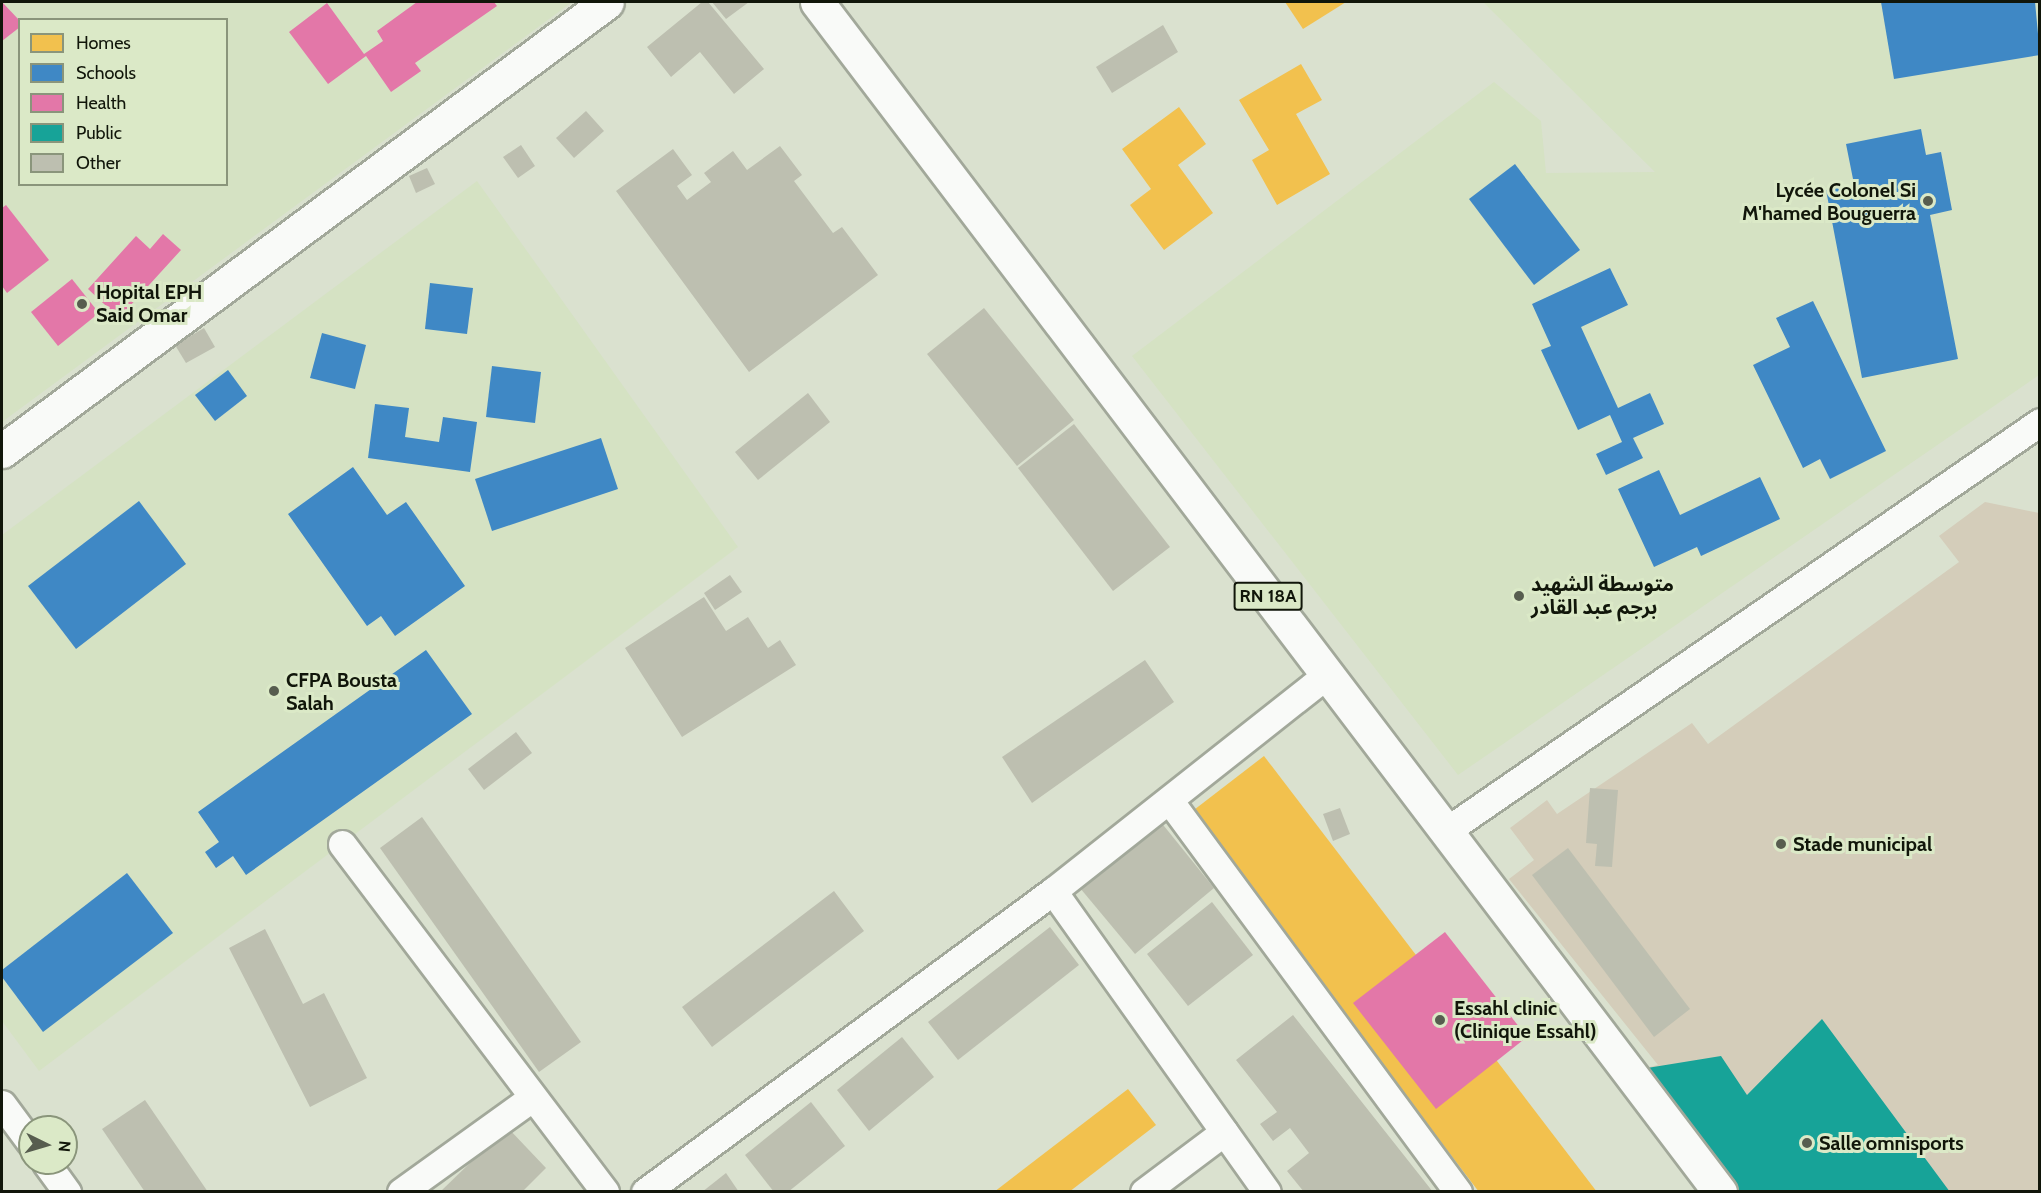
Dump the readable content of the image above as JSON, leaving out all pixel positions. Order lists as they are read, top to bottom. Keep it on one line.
{"streets":{"main road":["RN 18A"]},"places":["Lycée Colonel Si M'hamed Bouguerra","Hopital EPH Said Omar","متوسطة الشهيد برجم عبد القادر","CFPA Bousta Salah","Stade municipal","Essahl clinic (Clinique Essahl)","Salle omnisports"],"legend":["Homes","Schools","Health","Public","Other"],"north":"right"}
